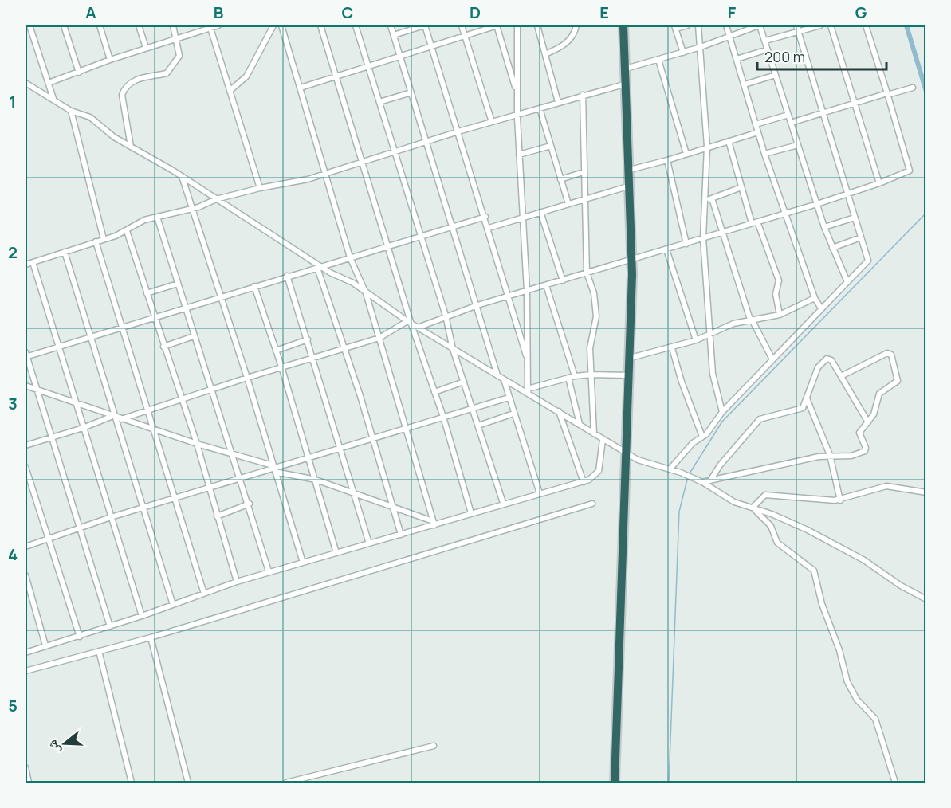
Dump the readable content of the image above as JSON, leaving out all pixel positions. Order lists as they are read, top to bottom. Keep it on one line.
{"scale_bar":"200 m","north":"left","grid":{"columns":["A","B","C","D","E","F","G"],"rows":["1","2","3","4","5"]}}
